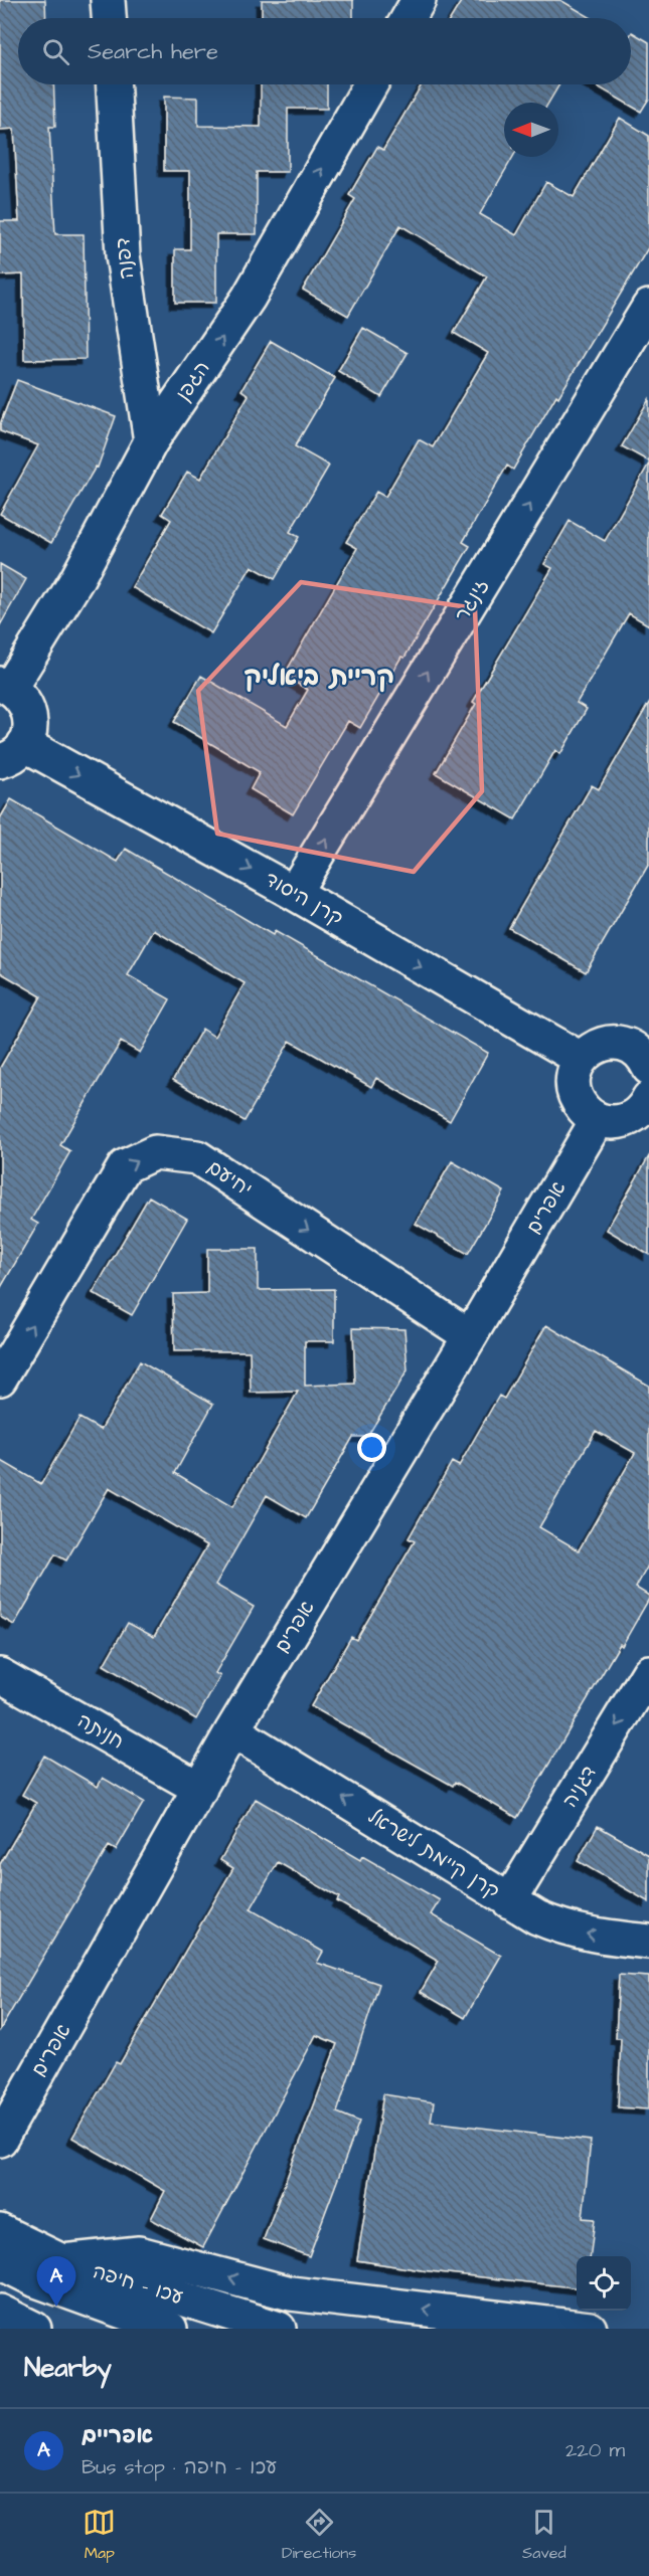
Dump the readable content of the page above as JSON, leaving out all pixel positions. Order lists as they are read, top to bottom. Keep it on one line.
{"streets":{"main road":["דפנה","הגפן","זינגר","קרן היסוד","יחיעם","אפרים","חניתה","דגניה","קרן קיימת לישראל","עכו - חיפה"]},"crossings":[["דפנה","הגפן"],["זינגר","קרן היסוד"],["יחיעם","אפרים"],["אפרים","חניתה"],["אפרים","קרן קיימת לישראל"],["דגניה","קרן קיימת לישראל"]],"one_way":["הגפן","זינגר","קרן היסוד","דגניה","קרן קיימת לישראל"],"districts":["קריית ביאליק"],"north":"left","page":{"search":"Search here","pins":"A","heading":"Nearby","list":[{"mark":"A","name":"אפריים","note":"Bus stop · עכו - חיפה","value":"220 m"}],"nav":["Map","Directions","Saved"]}}
